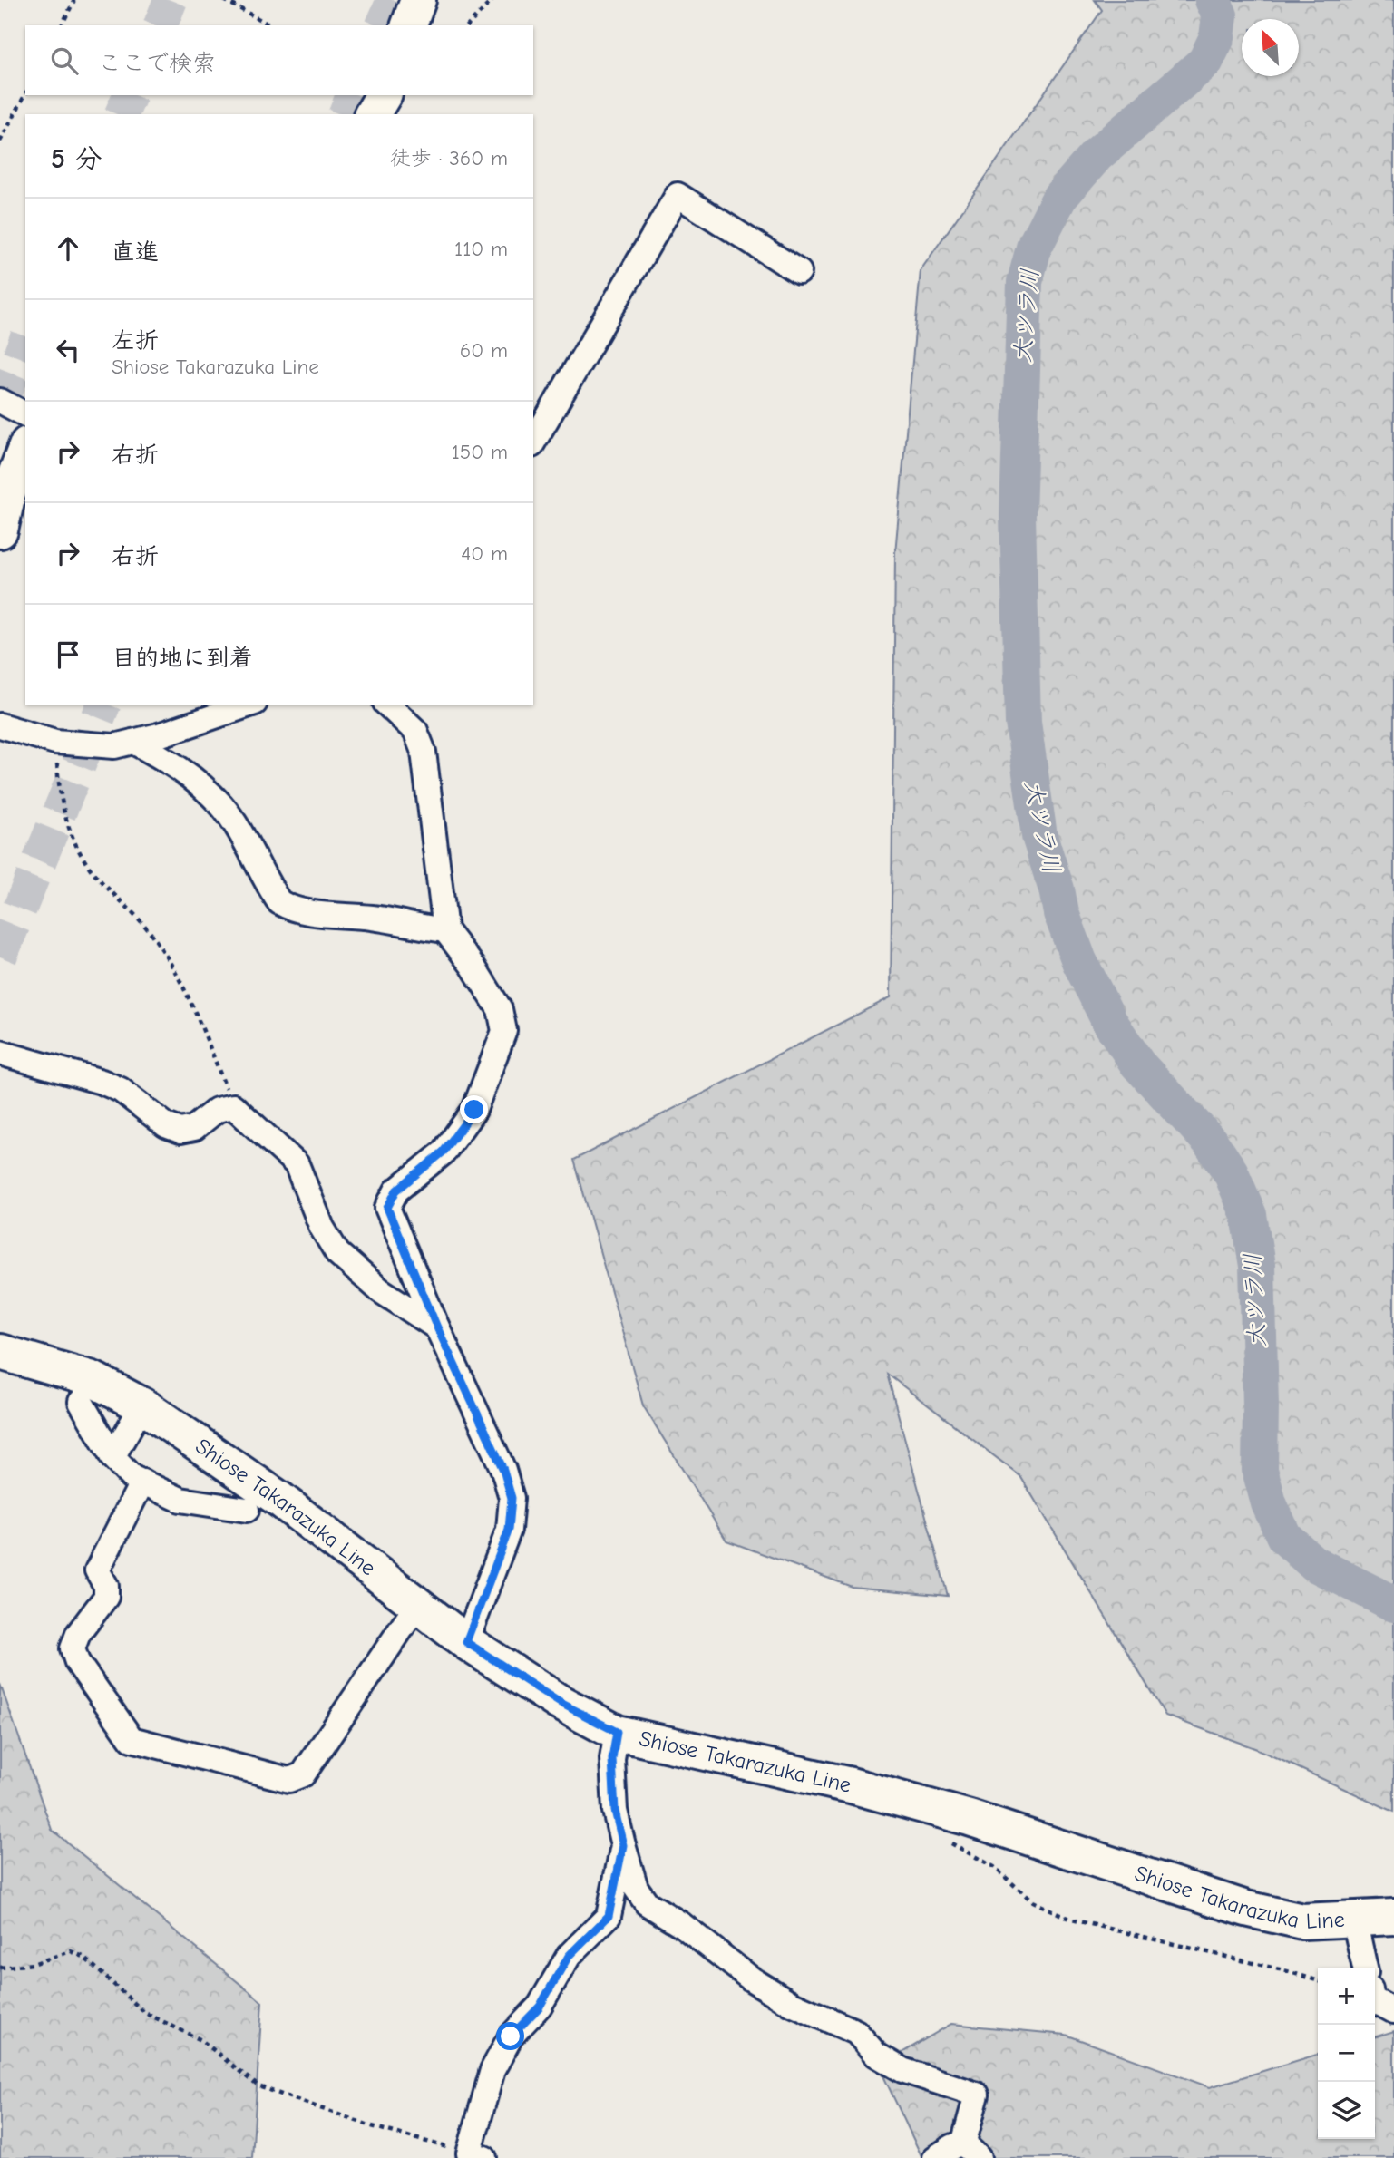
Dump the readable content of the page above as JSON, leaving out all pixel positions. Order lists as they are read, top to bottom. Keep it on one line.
{"streets":{"main road":["Shiose Takarazuka Line"]},"water":["大ツラ川"],"north":"top left","page":{"search":"ここで検索","heading":["5 分","徒歩 · 360 m"],"list":[["直進","110 m"],["左折","Shiose Takarazuka Line","60 m"],["右折","150 m"],["右折","40 m"],"目的地に到着"],"map_buttons":["+","−"]}}
